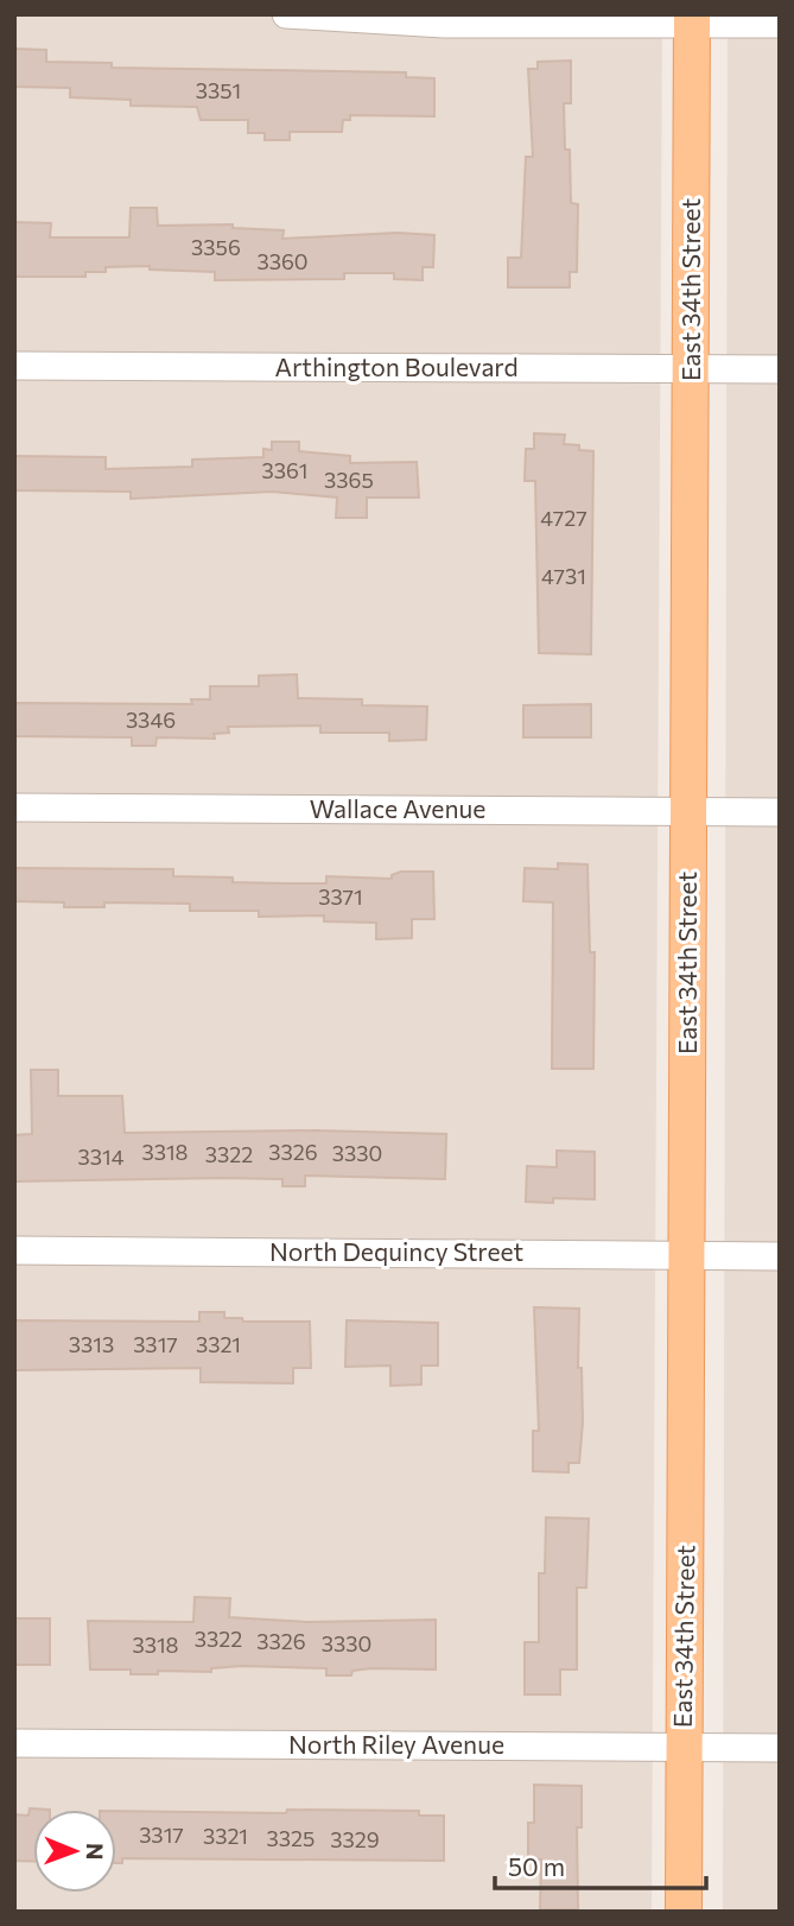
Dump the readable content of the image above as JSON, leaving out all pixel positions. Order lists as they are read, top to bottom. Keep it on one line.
{"streets":{"main road":["East 34th Street"],"street":["Arthington Boulevard","Wallace Avenue","North Dequincy Street","North Riley Avenue"]},"crossings":[["East 34th Street","Arthington Boulevard"],["East 34th Street","Wallace Avenue"],["East 34th Street","North Dequincy Street"],["East 34th Street","North Riley Avenue"]],"house_numbers":["3351","3356","3360","3361","3365","4727","4731","3346","3371","3318","3326","3330","3322","3314","3313","3317","3321","3322","3326","3330","3318","3317","3321","3325","3329"],"scale_bar":"50 m","north":"right"}
